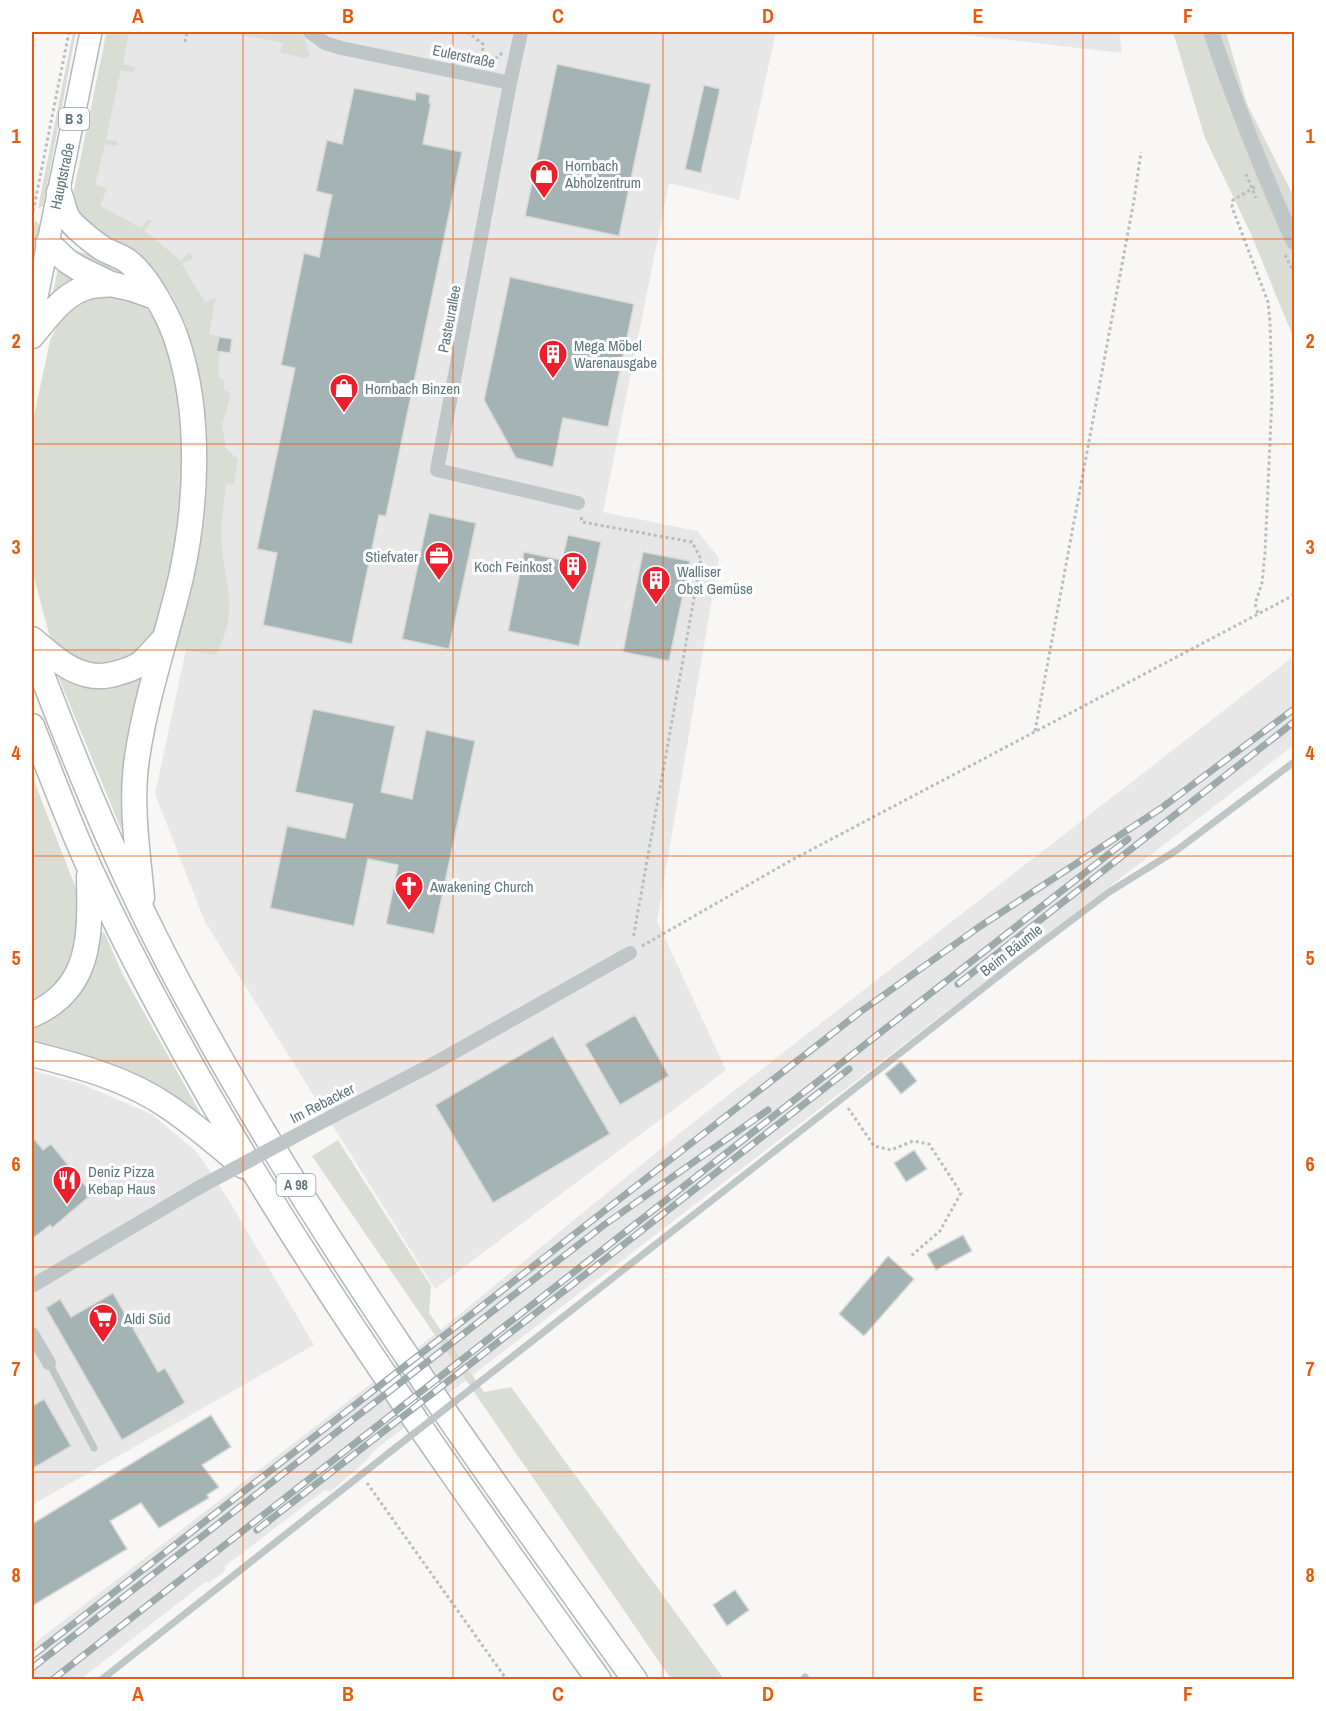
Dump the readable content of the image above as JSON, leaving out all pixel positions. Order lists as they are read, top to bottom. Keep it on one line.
{"streets":{"highway":["A 98"],"main road":["B 3","Hauptstraße"],"street":["Eulerstraße","Pasteurallee","Im Rebacker"],"lane":["Beim Bäumle"]},"crossings":[["Eulerstraße","Pasteurallee"]],"places":{"shop":["Hornbach Abholzentrum","Hornbach Binzen"],"building":["Mega Möbel Warenausgabe","Koch Feinkost","Walliser Obst Gemüse"],"office":["Stiefvater"],"church":["Awakening Church"],"restaurant":["Deniz Pizza Kebap Haus"],"supermarket":["Aldi Süd"]},"grid":{"columns":["A","B","C","D","E","F"],"rows":["1","2","3","4","5","6","7","8"]}}
